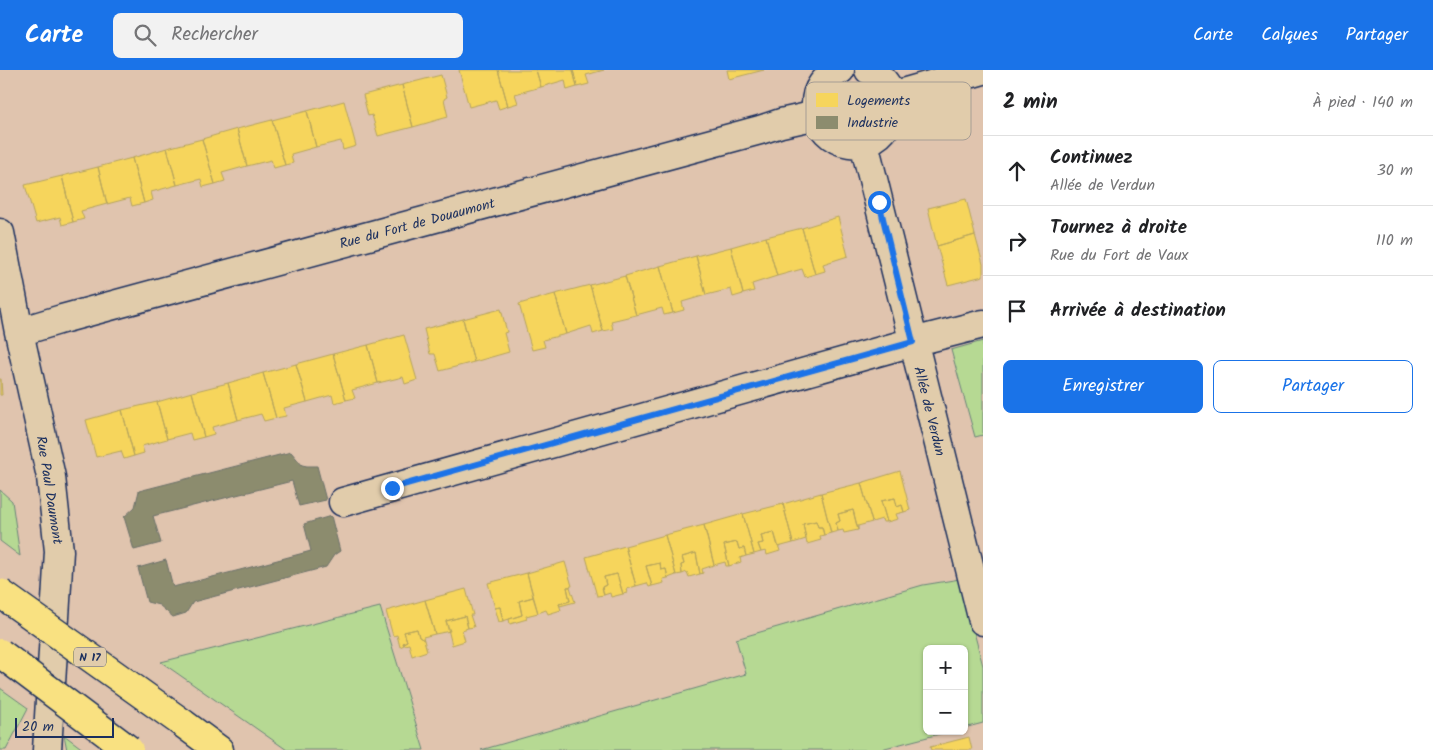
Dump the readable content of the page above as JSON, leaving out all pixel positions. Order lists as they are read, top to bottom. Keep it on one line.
{"streets":{"highway":["N 17"],"street":["Rue du Fort de Douaumont","Allée de Verdun","Rue Paul Daumont"]},"crossings":[["Rue du Fort de Douaumont","Rue Paul Daumont"]],"legend":["Logements","Industrie"],"scale_bar":"20 m","page":{"header":"Carte","search":"Rechercher","nav":["Carte","Calques","Partager"],"heading":["2 min","À pied · 140 m"],"list":[["Continuez","Allée de Verdun","30 m"],["Tournez à droite","Rue du Fort de Vaux","110 m"],"Arrivée à destination"],"buttons":["Enregistrer","Partager"],"map_buttons":["+","−"],"scale":"20 m"}}
